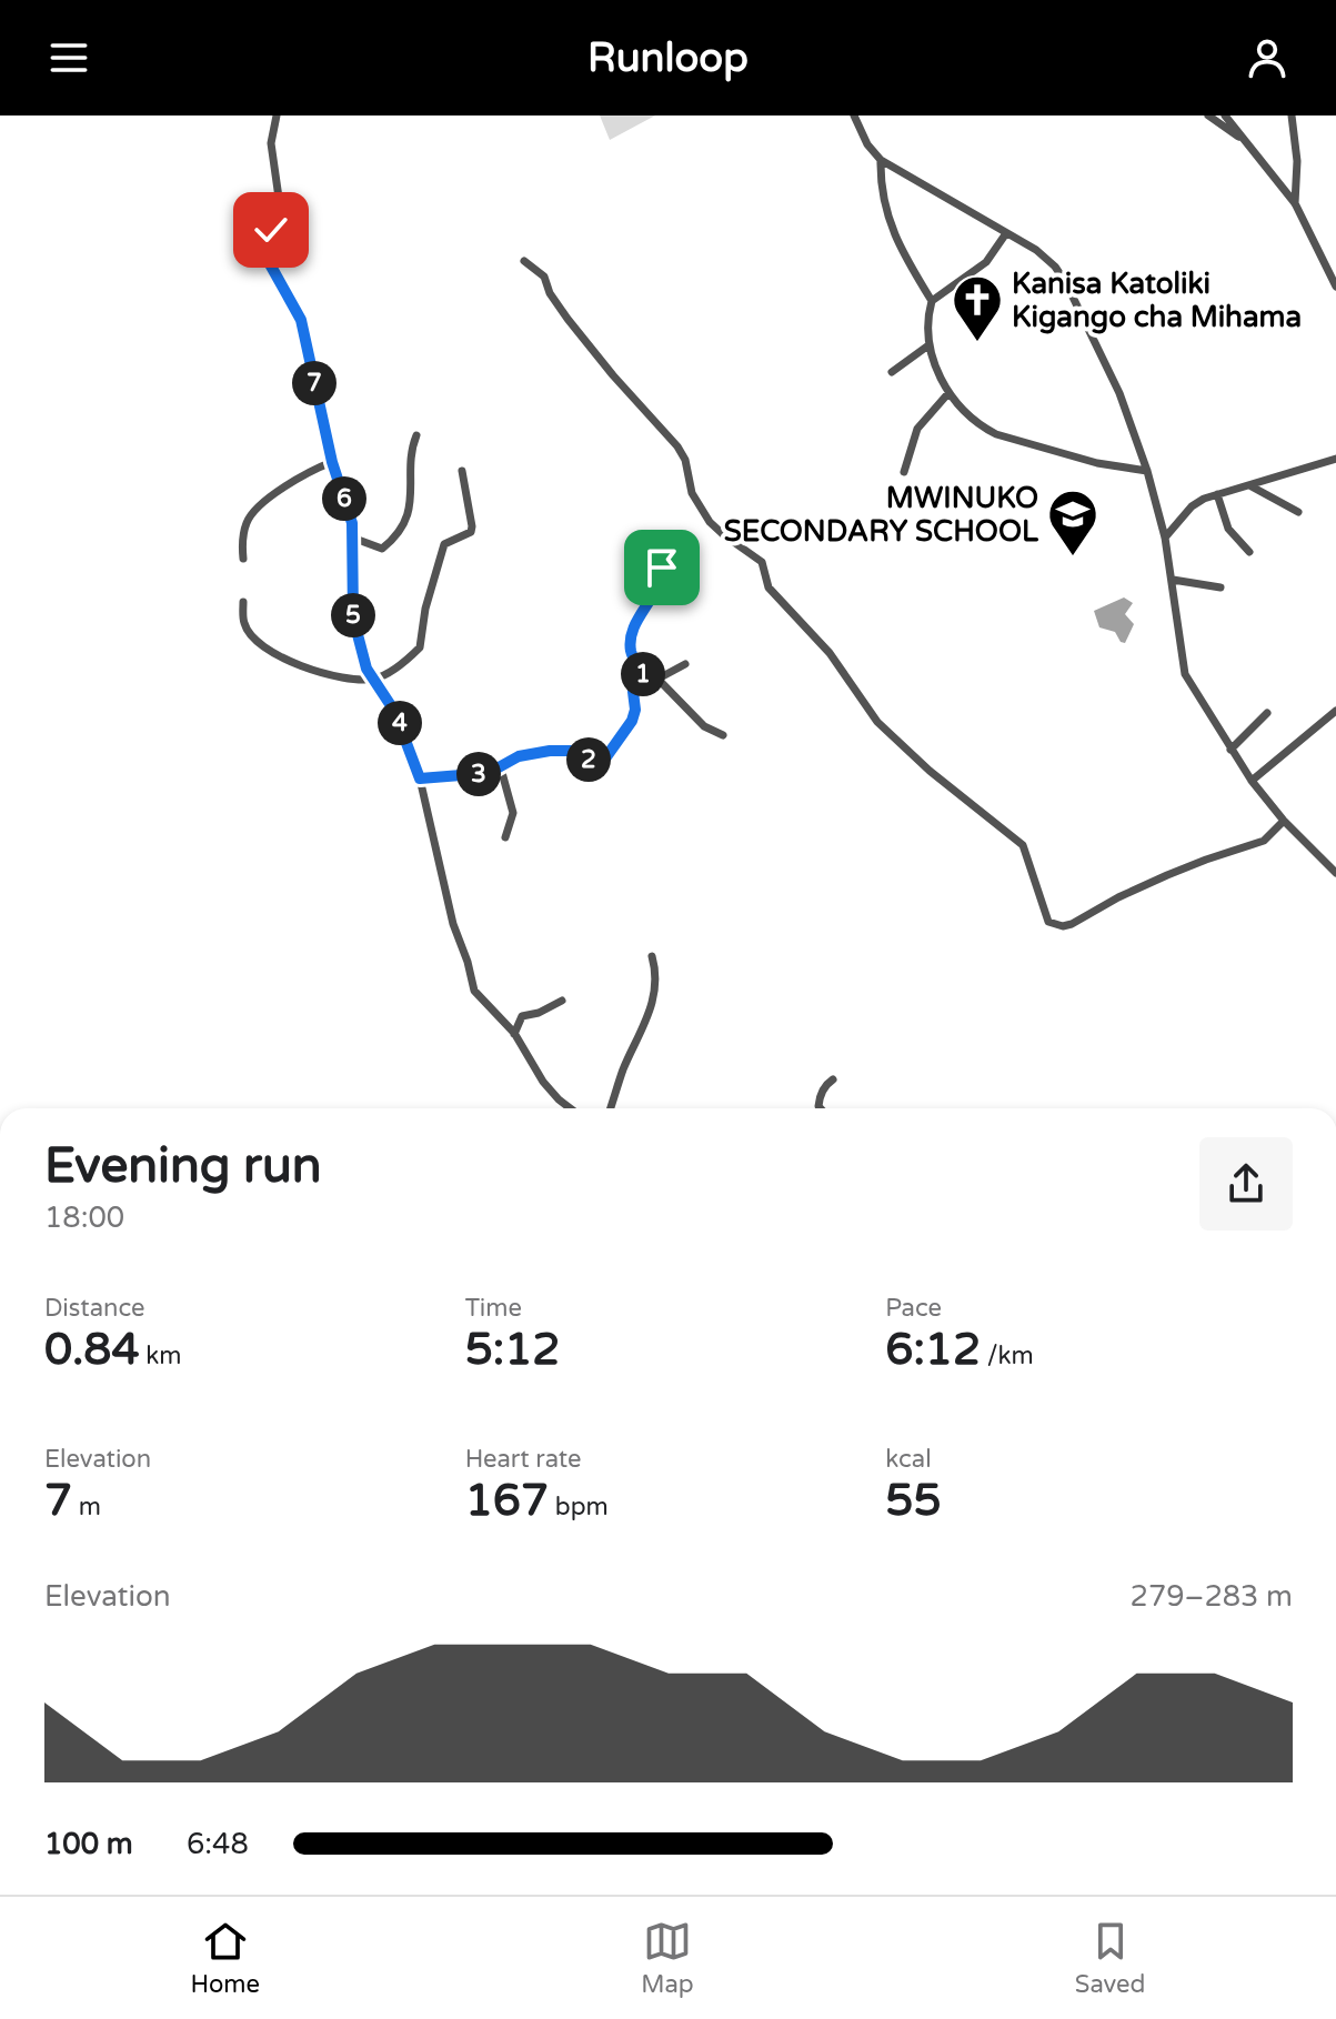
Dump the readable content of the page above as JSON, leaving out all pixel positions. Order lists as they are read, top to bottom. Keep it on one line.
{"places":{"church":["Kanisa Katoliki Kigango cha Mihama"],"school or university":["MWINUKO SECONDARY SCHOOL"]},"page":{"header":"Runloop","pins":["7","6","5","1","4","2","3"],"heading":["Evening run","18:00"],"stats":[["Distance","0.84 km"],["Time","5:12"],["Pace","6:12 /km"],["Elevation","7 m"],["Heart rate","167 bpm"],["kcal","55"]],"chart":["Elevation","279–283 m"],"list":[{"name":"100 m","note":"6:48"}],"tabs":["Home","Map","Saved"]}}
